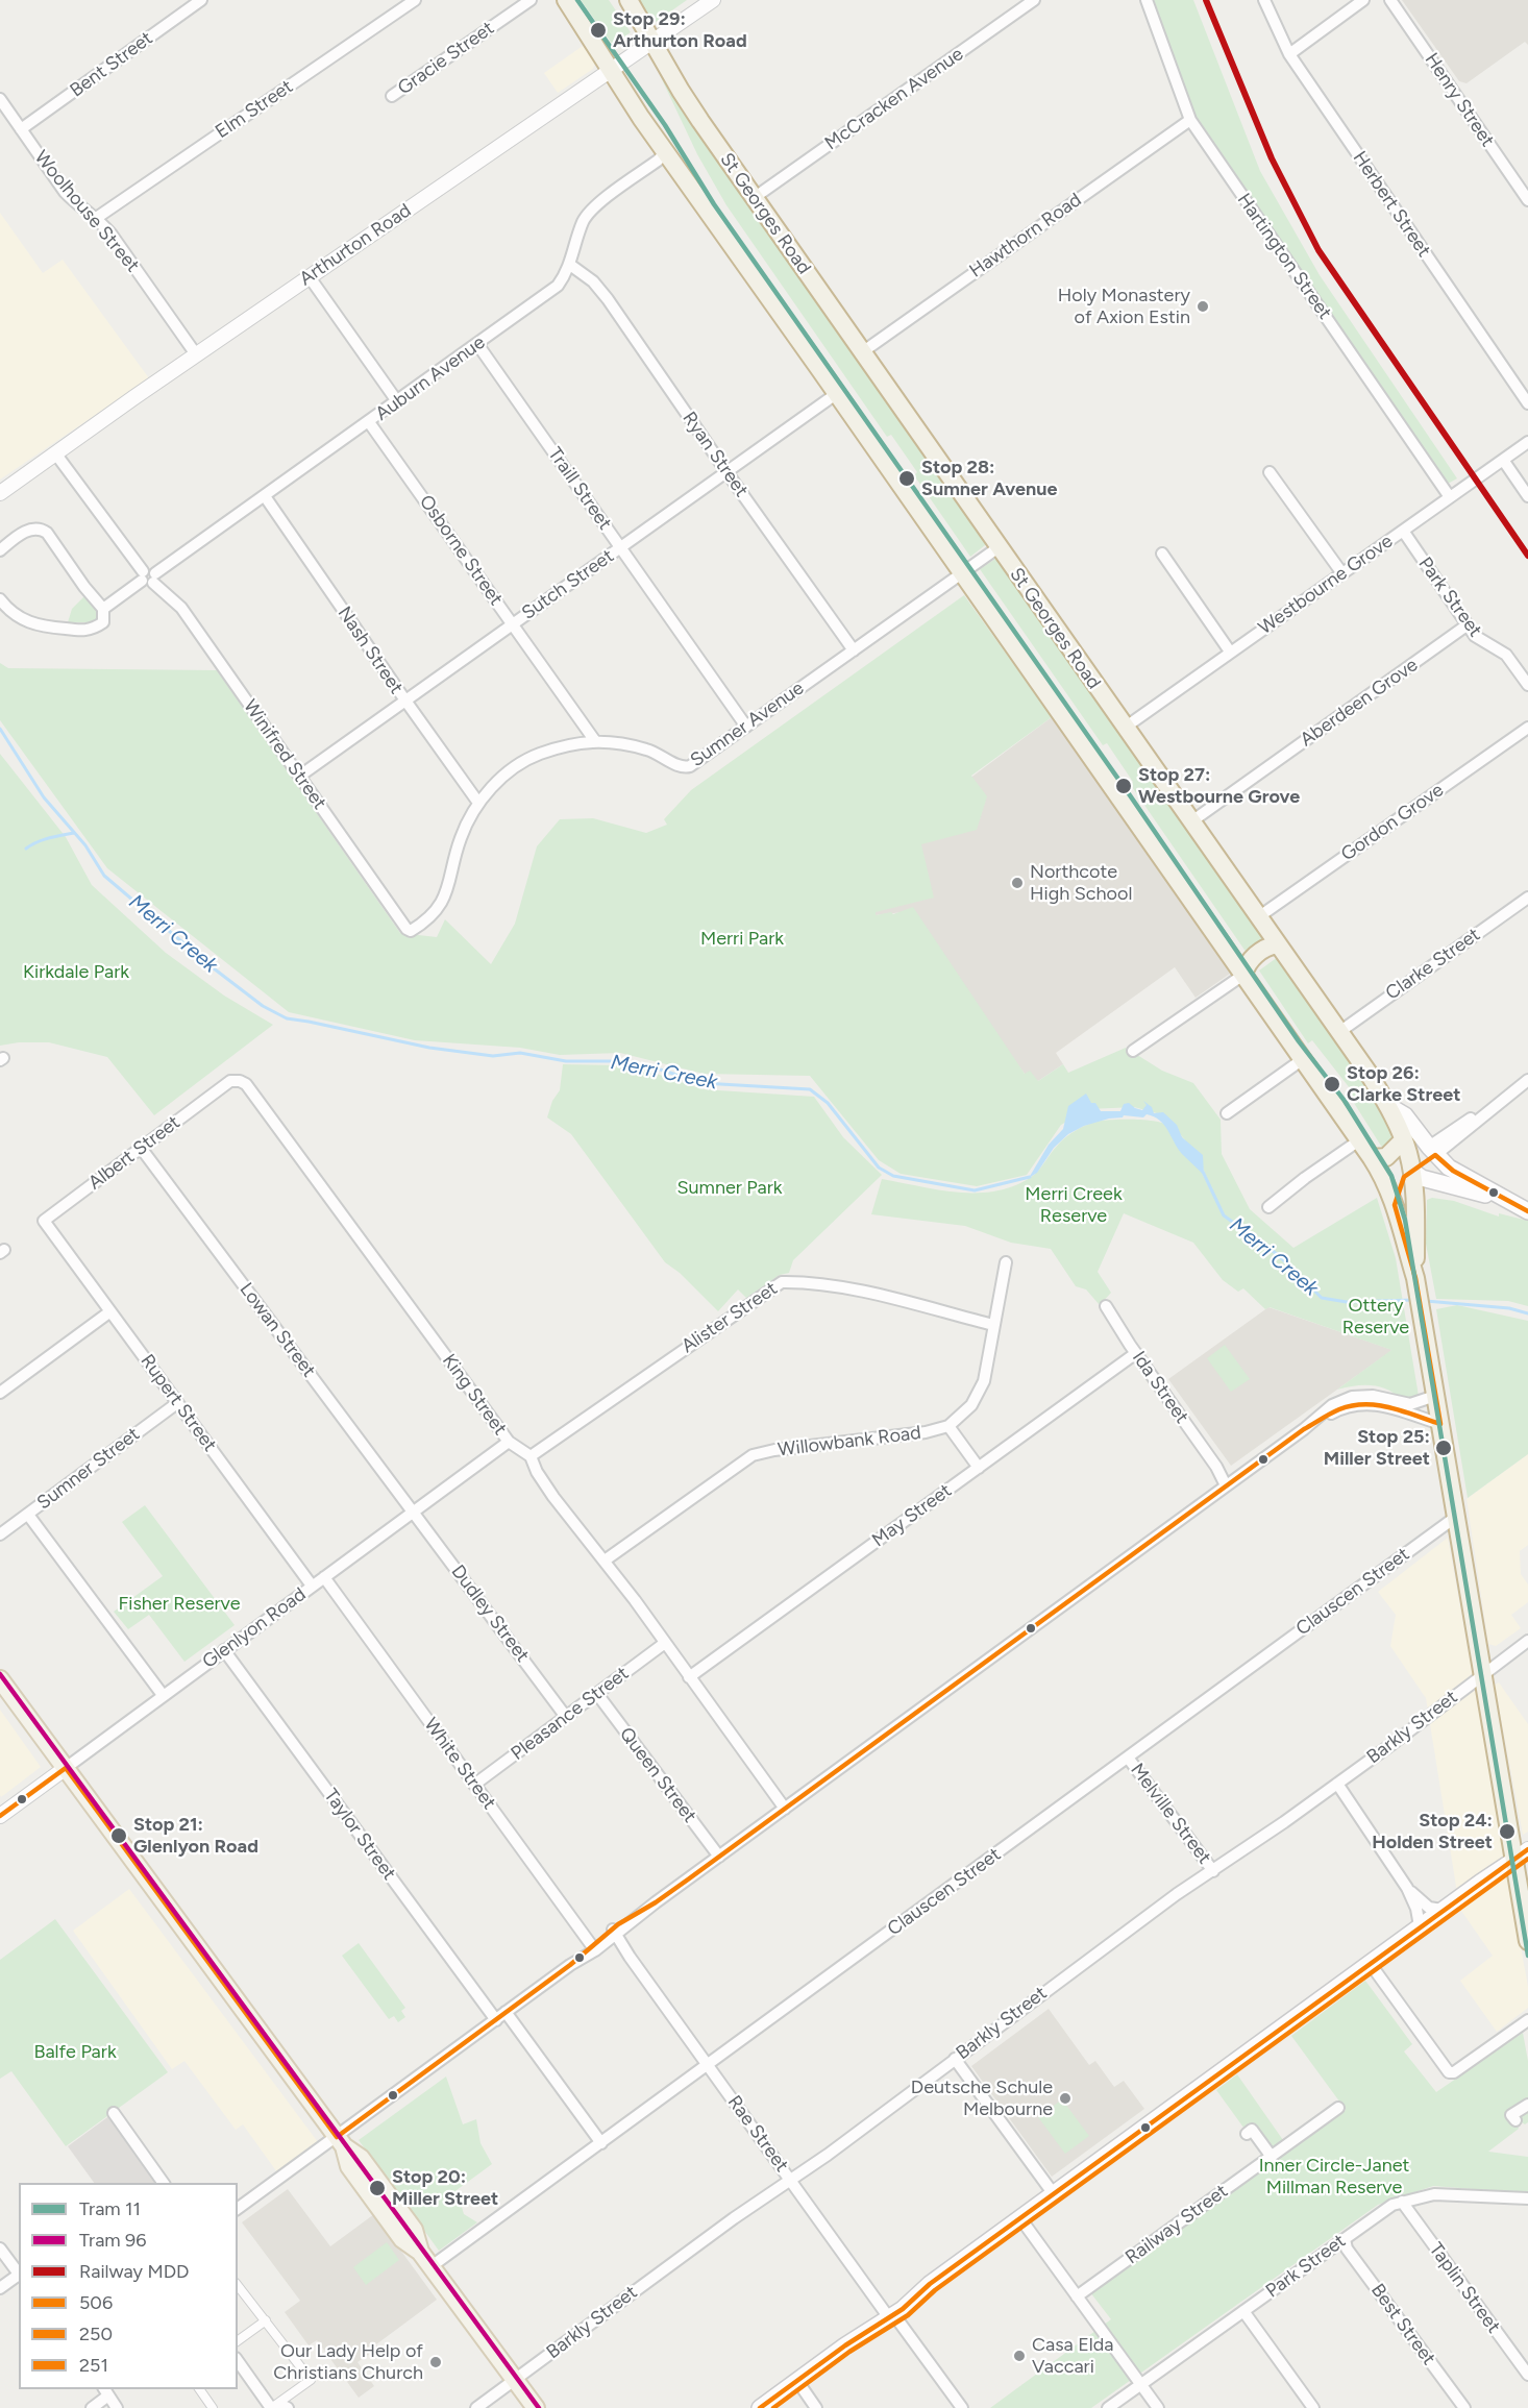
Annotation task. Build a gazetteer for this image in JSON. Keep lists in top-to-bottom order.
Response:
{
  "streets": {
    "highway": ["St Georges Road"],
    "street": [
      "Gracie Street",
      "Bent Street",
      "McCracken Avenue",
      "Henry Street",
      "Elm Street",
      "Herbert Street",
      "Woolhouse Street",
      "Hawthorn Road",
      "Arthurton Road",
      "Hartington Street",
      "Auburn Avenue",
      "Ryan Street",
      "Traill Street",
      "Osborne Street",
      "Sutch Street",
      "Westbourne Grove",
      "Park Street",
      "Nash Street",
      "Aberdeen Grove",
      "Sumner Avenue",
      "Winifred Street",
      "Gordon Grove",
      "Clarke Street",
      "Albert Street",
      "Alister Street",
      "Lowan Street",
      "Ida Street",
      "King Street",
      "Rupert Street",
      "Willowbank Road",
      "Sumner Street",
      "May Street",
      "Clauscen Street",
      "Dudley Street",
      "Glenlyon Road",
      "Pleasance Street",
      "Barkly Street",
      "White Street",
      "Queen Street",
      "Melville Street",
      "Taylor Street",
      "Rae Street",
      "Railway Street",
      "Taplin Street",
      "Best Street"
    ]
  },
  "crossings": [
    ["Bent Street", "Woolhouse Street"],
    ["McCracken Avenue", "St Georges Road"],
    ["Elm Street", "Woolhouse Street"],
    ["Woolhouse Street", "Arthurton Road"],
    ["St Georges Road", "Hawthorn Road"],
    ["St Georges Road", "Arthurton Road"],
    ["St Georges Road", "Auburn Avenue"],
    ["St Georges Road", "Sutch Street"],
    ["St Georges Road", "Westbourne Grove"],
    ["St Georges Road", "Aberdeen Grove"],
    ["St Georges Road", "Sumner Avenue"],
    ["St Georges Road", "Gordon Grove"],
    ["St Georges Road", "Clarke Street"],
    ["St Georges Road", "Clauscen Street"],
    ["St Georges Road", "Barkly Street"],
    ["Hawthorn Road", "Hartington Street"],
    ["Arthurton Road", "Winifred Street"],
    ["Hartington Street", "Westbourne Grove"],
    ["Auburn Avenue", "Ryan Street"],
    ["Auburn Avenue", "Traill Street"],
    ["Auburn Avenue", "Osborne Street"],
    ["Auburn Avenue", "Nash Street"],
    ["Auburn Avenue", "Winifred Street"],
    ["Ryan Street", "Sutch Street"],
    ["Ryan Street", "Sumner Avenue"],
    ["Traill Street", "Sutch Street"],
    ["Traill Street", "Sumner Avenue"],
    ["Osborne Street", "Sutch Street"],
    ["Osborne Street", "Sumner Avenue"],
    ["Sutch Street", "Nash Street"],
    ["Sutch Street", "Winifred Street"],
    ["Westbourne Grove", "Park Street"],
    ["Park Street", "Aberdeen Grove"],
    ["Park Street", "Taplin Street"],
    ["Park Street", "Best Street"],
    ["Nash Street", "Sumner Avenue"],
    ["Sumner Avenue", "Winifred Street"],
    ["Albert Street", "Lowan Street"],
    ["Albert Street", "King Street"],
    ["Albert Street", "Rupert Street"],
    ["Alister Street", "King Street"],
    ["Alister Street", "Willowbank Road"],
    ["Lowan Street", "Dudley Street"],
    ["Lowan Street", "Glenlyon Road"],
    ["Ida Street", "May Street"],
    ["King Street", "Glenlyon Road"],
    ["Rupert Street", "Sumner Street"],
    ["Rupert Street", "Glenlyon Road"],
    ["Clauscen Street", "Melville Street"],
    ["Clauscen Street", "Rae Street"],
    ["Dudley Street", "Glenlyon Road"],
    ["Dudley Street", "Pleasance Street"],
    ["Glenlyon Road", "White Street"],
    ["Glenlyon Road", "Taylor Street"],
    ["Pleasance Street", "White Street"],
    ["Pleasance Street", "Queen Street"],
    ["Barkly Street", "Melville Street"],
    ["Barkly Street", "Rae Street"]
  ],
  "water": ["Merri Creek"],
  "parks": [
    "Merri Park",
    "Kirkdale Park",
    "Sumner Park",
    "Merri Creek Reserve",
    "Ottery Reserve",
    "Fisher Reserve",
    "Balfe Park",
    "Inner Circle-Janet Millman Reserve"
  ],
  "places": [
    "Stop 29: Arthurton Road",
    "Holy Monastery of Axion Estin",
    "Stop 28: Sumner Avenue",
    "Stop 27: Westbourne Grove",
    "Northcote High School",
    "Stop 26: Clarke Street",
    "Stop 25: Miller Street",
    "Stop 24: Holden Street",
    "Stop 21: Glenlyon Road",
    "Deutsche Schule Melbourne",
    "Stop 20: Miller Street",
    "Casa Elda Vaccari",
    "Our Lady Help of Christians Church"
  ],
  "lines": [
    "tram line 11",
    "rail line MDD",
    "transit line 506",
    "tram line 96",
    "transit line 250",
    "transit line 251"
  ],
  "legend": [
    "Tram 11",
    "Tram 96",
    "Railway MDD",
    "506",
    "250",
    "251"
  ]
}
